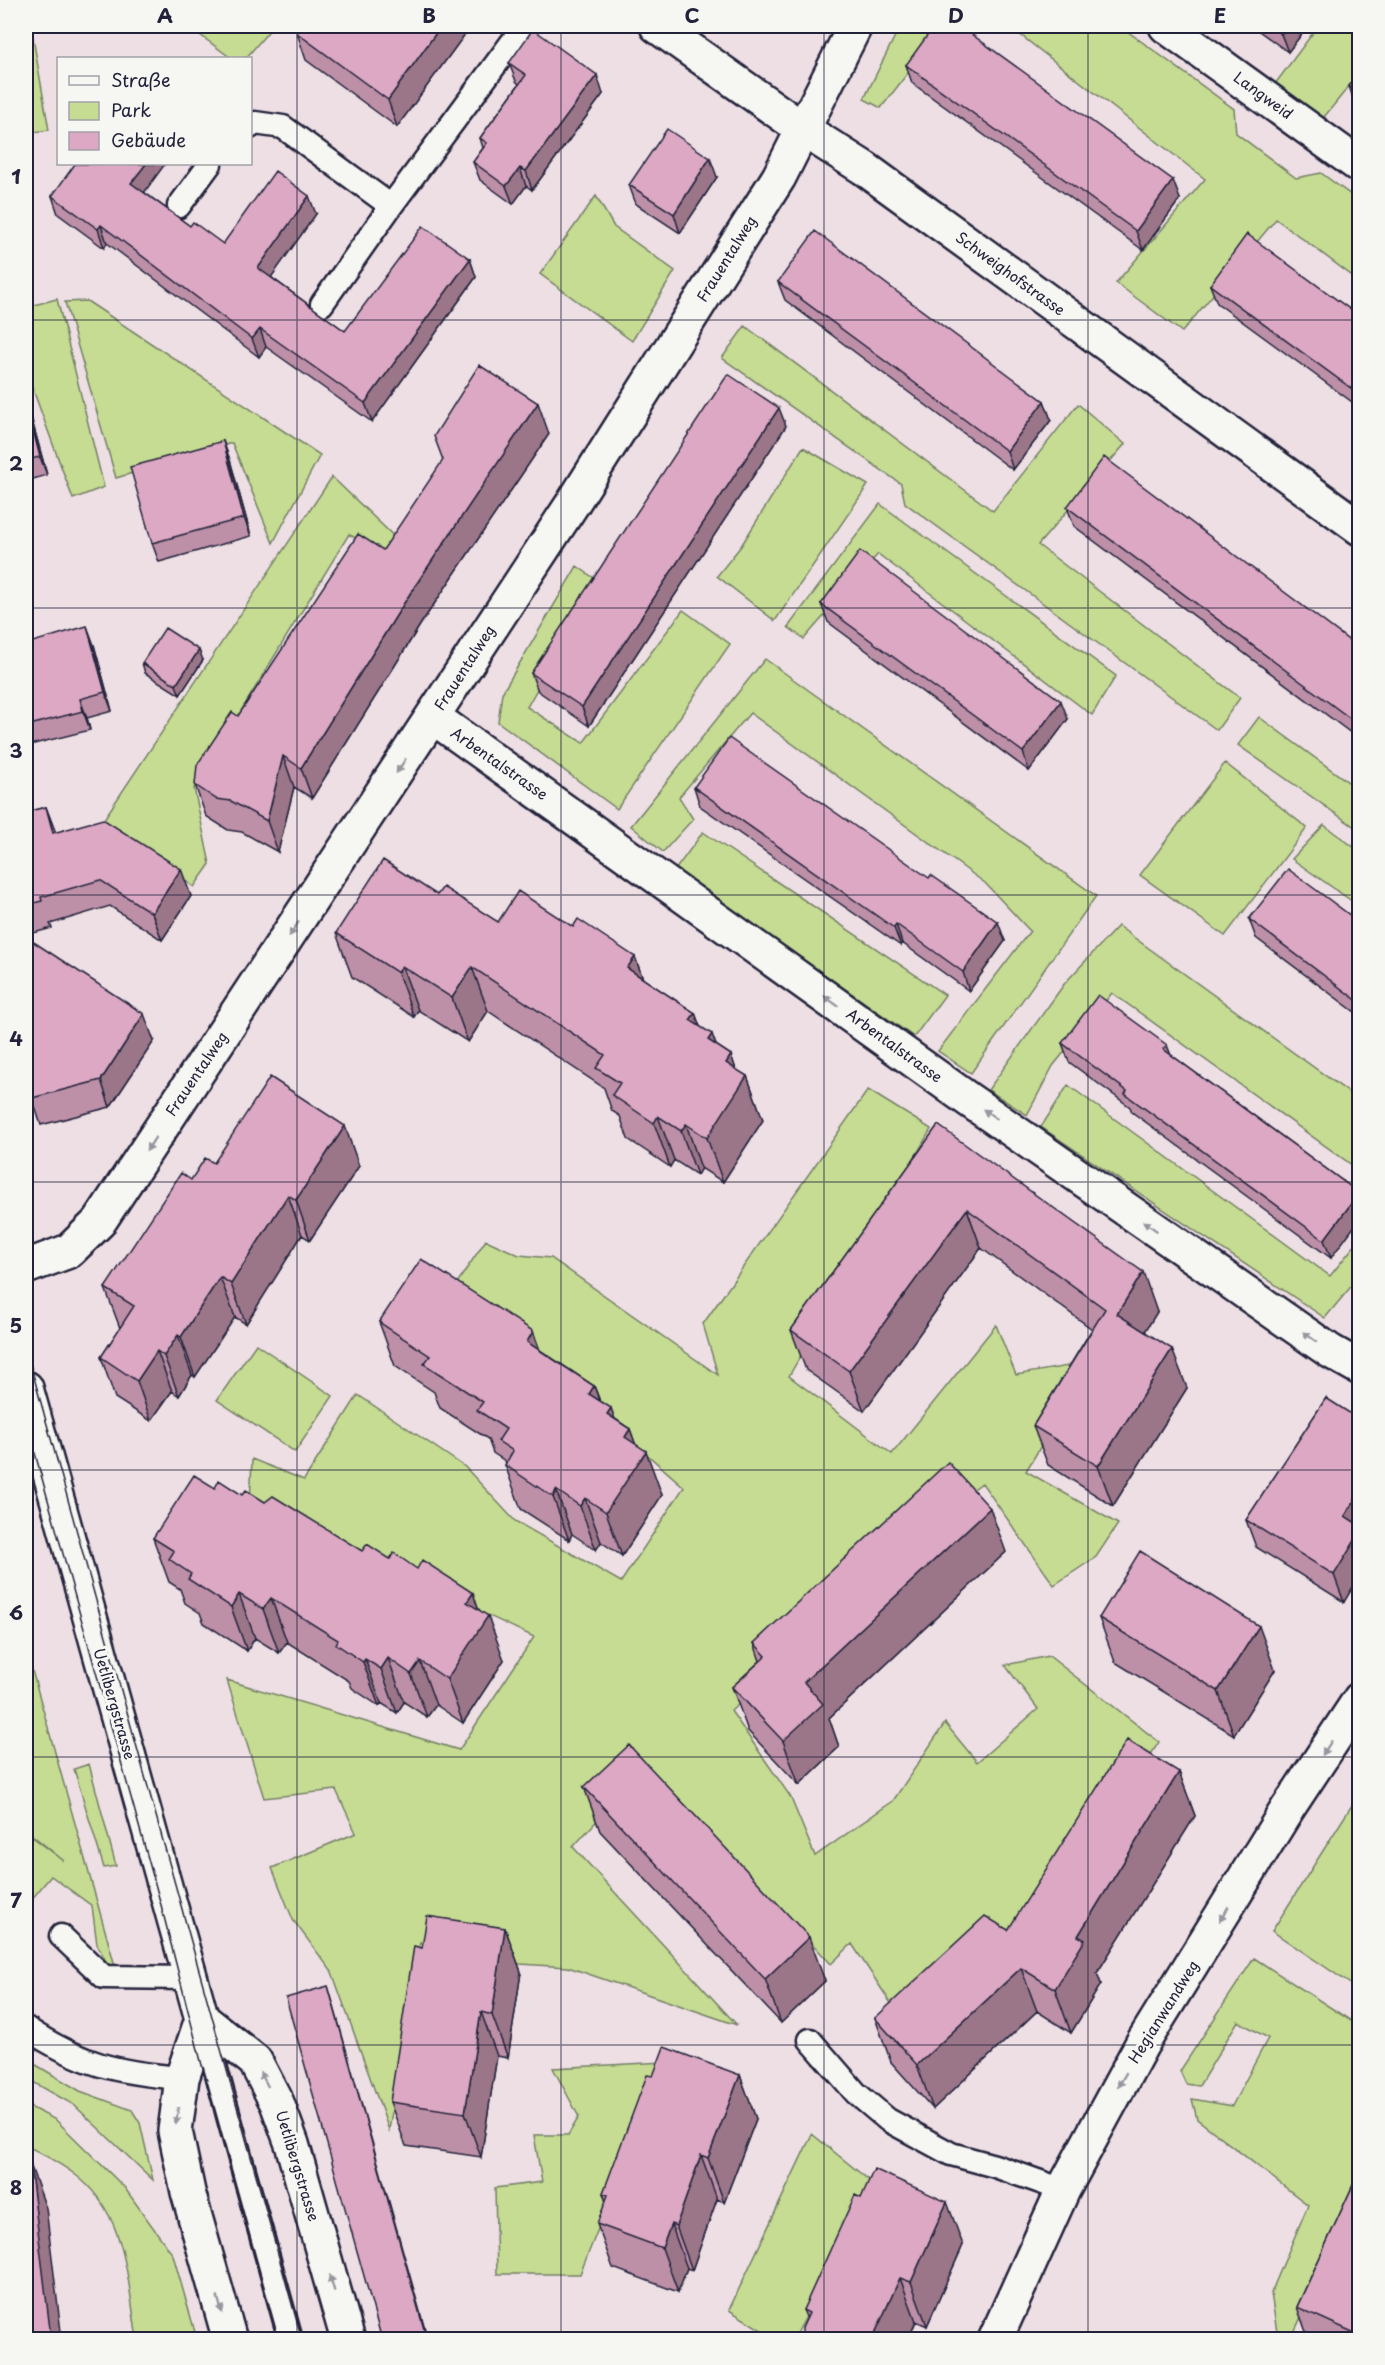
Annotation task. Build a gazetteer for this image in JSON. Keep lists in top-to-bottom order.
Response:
{
  "streets": {
    "street": [
      "Langweid",
      "Frauentalweg",
      "Schweighofstrasse",
      "Arbentalstrasse",
      "Uetlibergstrasse",
      "Hegianwandweg"
    ]
  },
  "crossings": [
    ["Frauentalweg", "Schweighofstrasse"],
    ["Frauentalweg", "Arbentalstrasse"]
  ],
  "one_way": ["Frauentalweg", "Arbentalstrasse", "Hegianwandweg"],
  "legend": ["Straße", "Park", "Gebäude"],
  "grid": {
    "columns": [
      "A",
      "B",
      "C",
      "D",
      "E"
    ],
    "rows": [
      "1",
      "2",
      "3",
      "4",
      "5",
      "6",
      "7",
      "8"
    ]
  }
}
